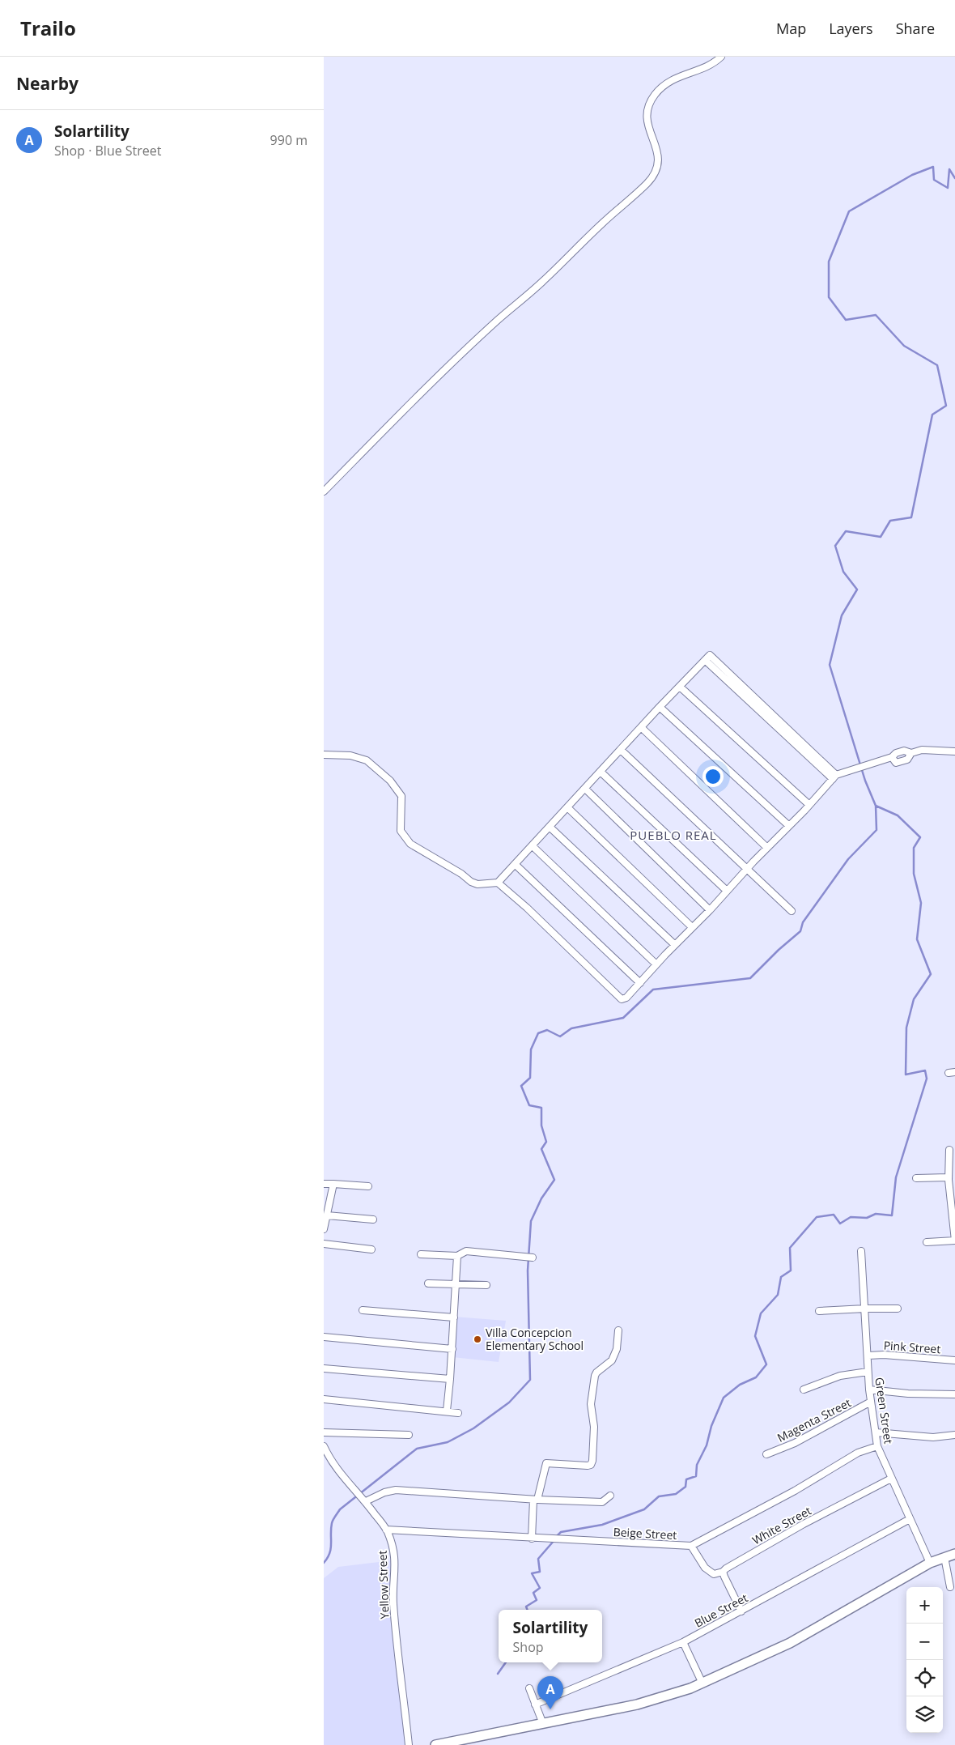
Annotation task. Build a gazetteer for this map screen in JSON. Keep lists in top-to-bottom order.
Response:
{
  "streets": {
    "street": [
      "Pink Street",
      "Green Street",
      "Magenta Street",
      "White Street",
      "Beige Street",
      "Yellow Street",
      "Blue Street"
    ]
  },
  "crossings": [
    ["Pink Street", "Green Street"],
    ["Green Street", "Magenta Street"],
    ["Green Street", "White Street"],
    ["Green Street", "Beige Street"],
    ["Green Street", "Blue Street"],
    ["Beige Street", "Yellow Street"]
  ],
  "districts": ["PUEBLO REAL"],
  "places": ["Villa Concepcion Elementary School"],
  "page": {
    "header": "Trailo",
    "nav": ["Map", "Layers", "Share"],
    "heading": "Nearby",
    "list": [
      {
        "mark": "A",
        "name": "Solartility",
        "note": "Shop · Blue Street",
        "value": "990 m"
      }
    ],
    "map_buttons": ["+", "−"],
    "popup": ["Solartility", "Shop"],
    "pins": "A"
  }
}
